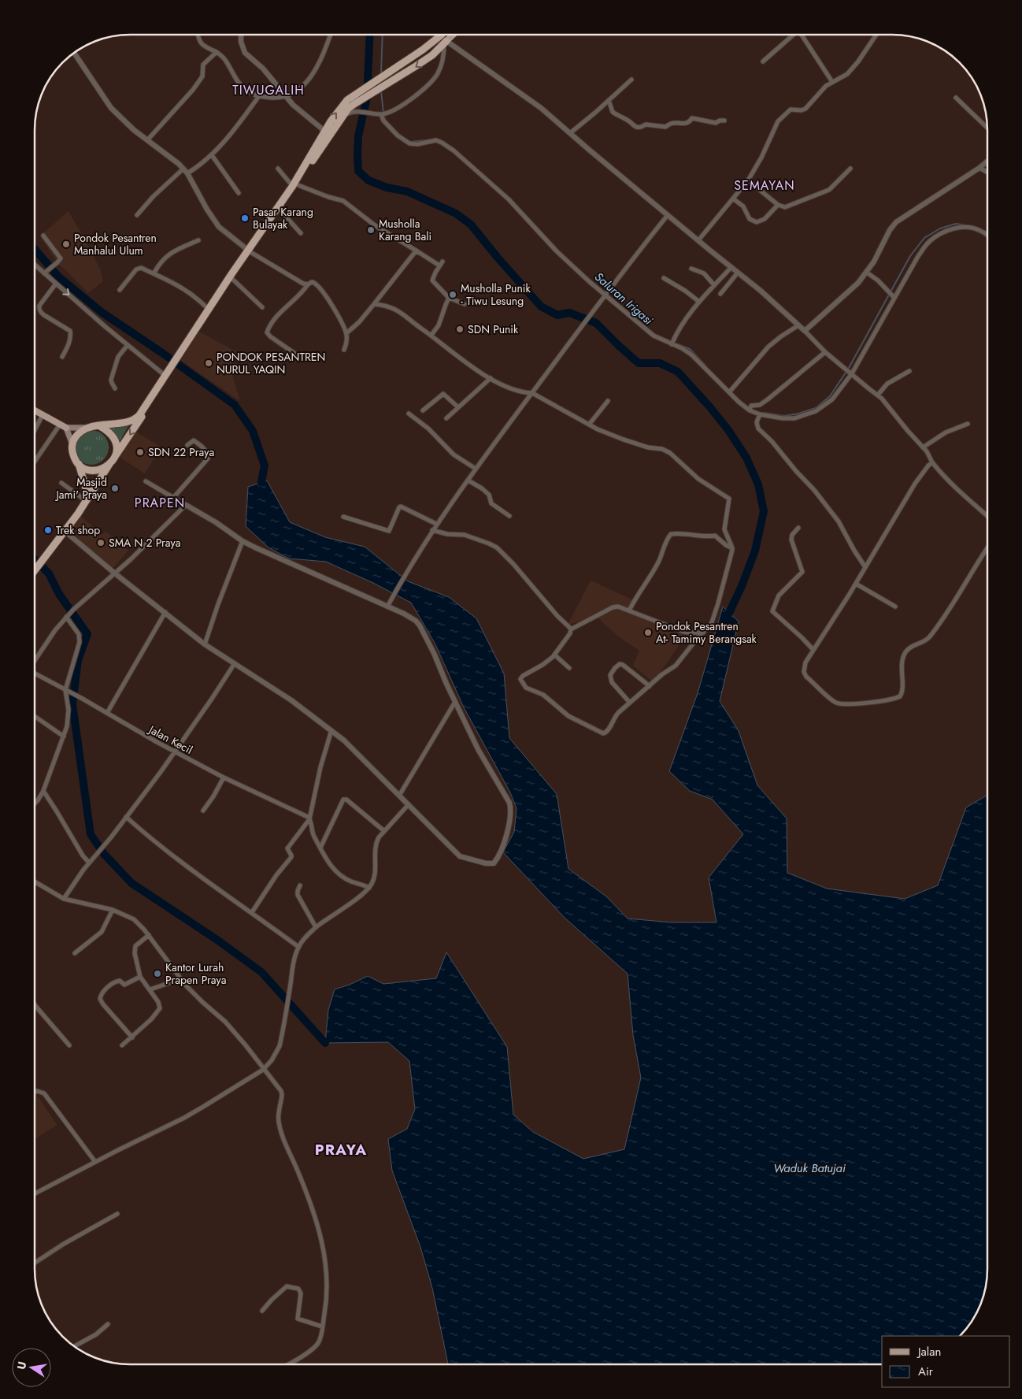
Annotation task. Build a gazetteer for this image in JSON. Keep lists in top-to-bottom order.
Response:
{
  "streets": {
    "street": ["Jalan Kecil"]
  },
  "districts": [
    "TIWUGALIH",
    "SEMAYAN",
    "PRAPEN",
    "PRAYA"
  ],
  "water": ["Saluran Irigasi", "Waduk Batujai"],
  "places": [
    "Pasar Karang Bulayak",
    "Musholla Karang Bali",
    "Pondok Pesantren Manhalul Ulum",
    "Musholla Punik - Tiwu Lesung",
    "SDN Punik",
    "PONDOK PESANTREN NURUL YAQIN",
    "SDN 22 Praya",
    "Masjid Jami' Praya",
    "Trek shop",
    "SMA N 2 Praya",
    "Pondok Pesantren At- Tamimy Berangsak",
    "Kantor Lurah Prapen Praya"
  ],
  "legend": ["Jalan", "Air"],
  "north": "left"
}
